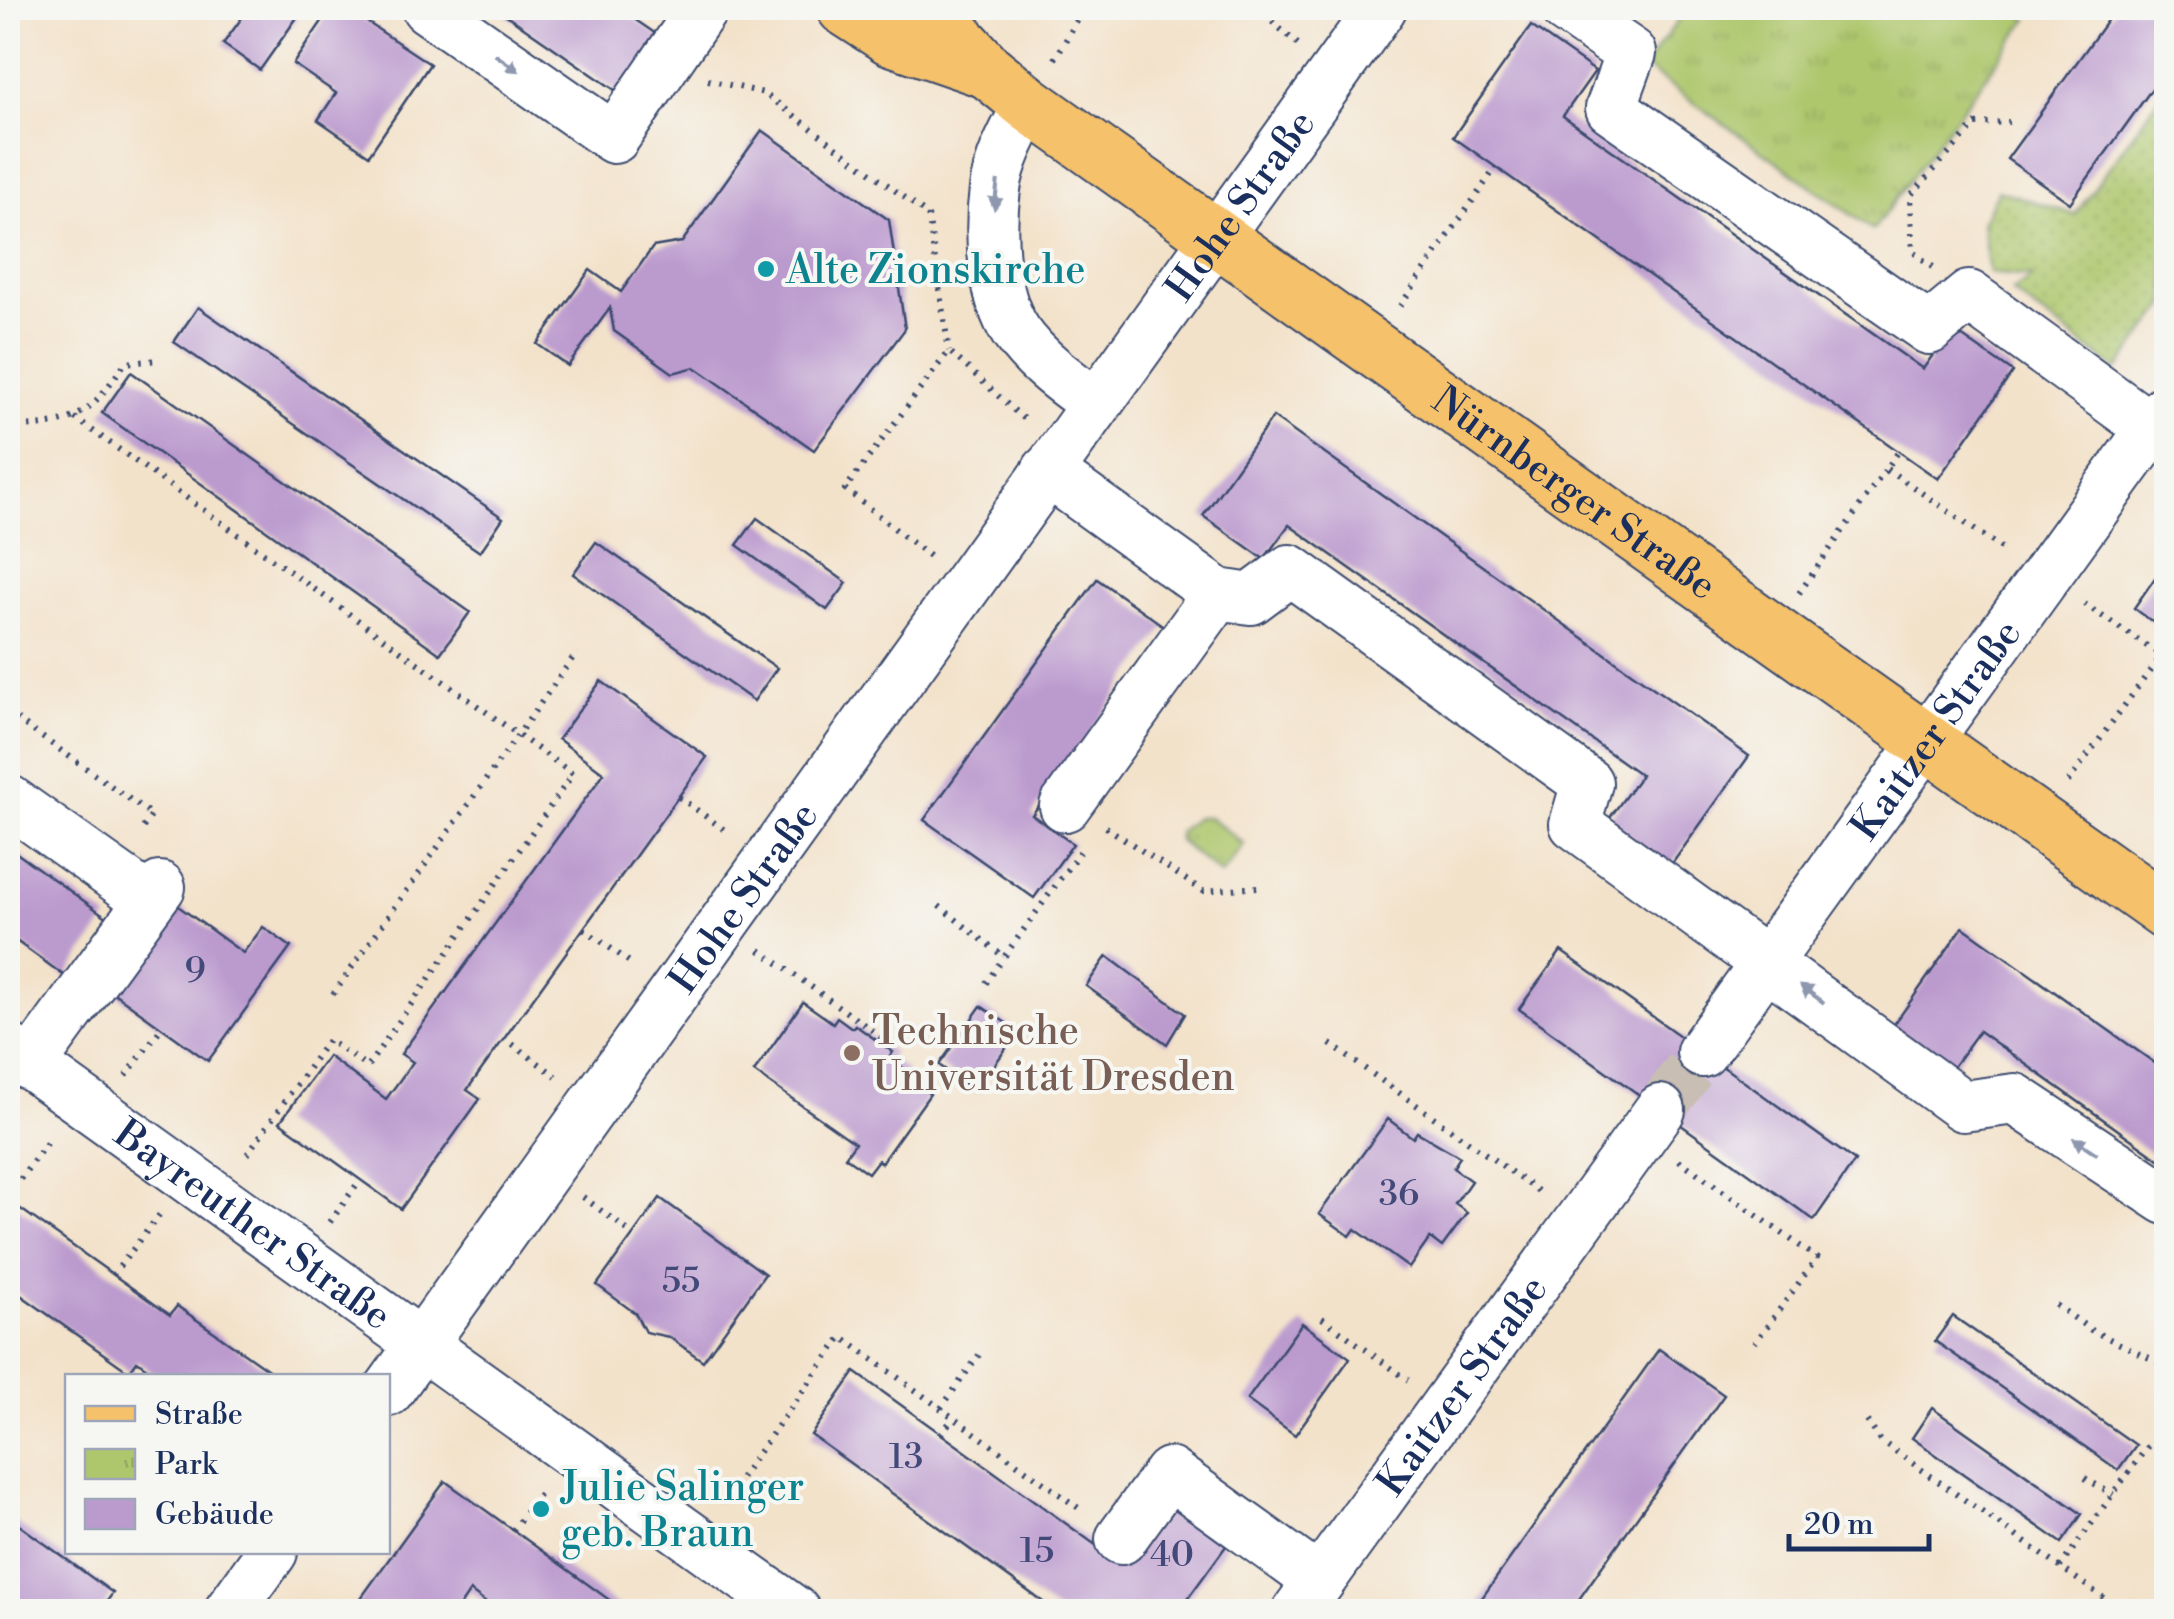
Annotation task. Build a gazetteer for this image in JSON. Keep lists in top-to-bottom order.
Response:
{
  "streets": {
    "main road": ["Nürnberger Straße"],
    "street": ["Hohe Straße", "Kaitzer Straße", "Bayreuther Straße"]
  },
  "crossings": [
    ["Hohe Straße", "Nürnberger Straße"],
    ["Hohe Straße", "Bayreuther Straße"],
    ["Nürnberger Straße", "Kaitzer Straße"]
  ],
  "places": ["Alte Zionskirche", "Technische Universität Dresden", "Julie Salinger geb. Braun"],
  "house_numbers": [
    "9",
    "36",
    "55",
    "13",
    "15",
    "40"
  ],
  "legend": ["Straße", "Park", "Gebäude"],
  "scale_bar": "20 m"
}
